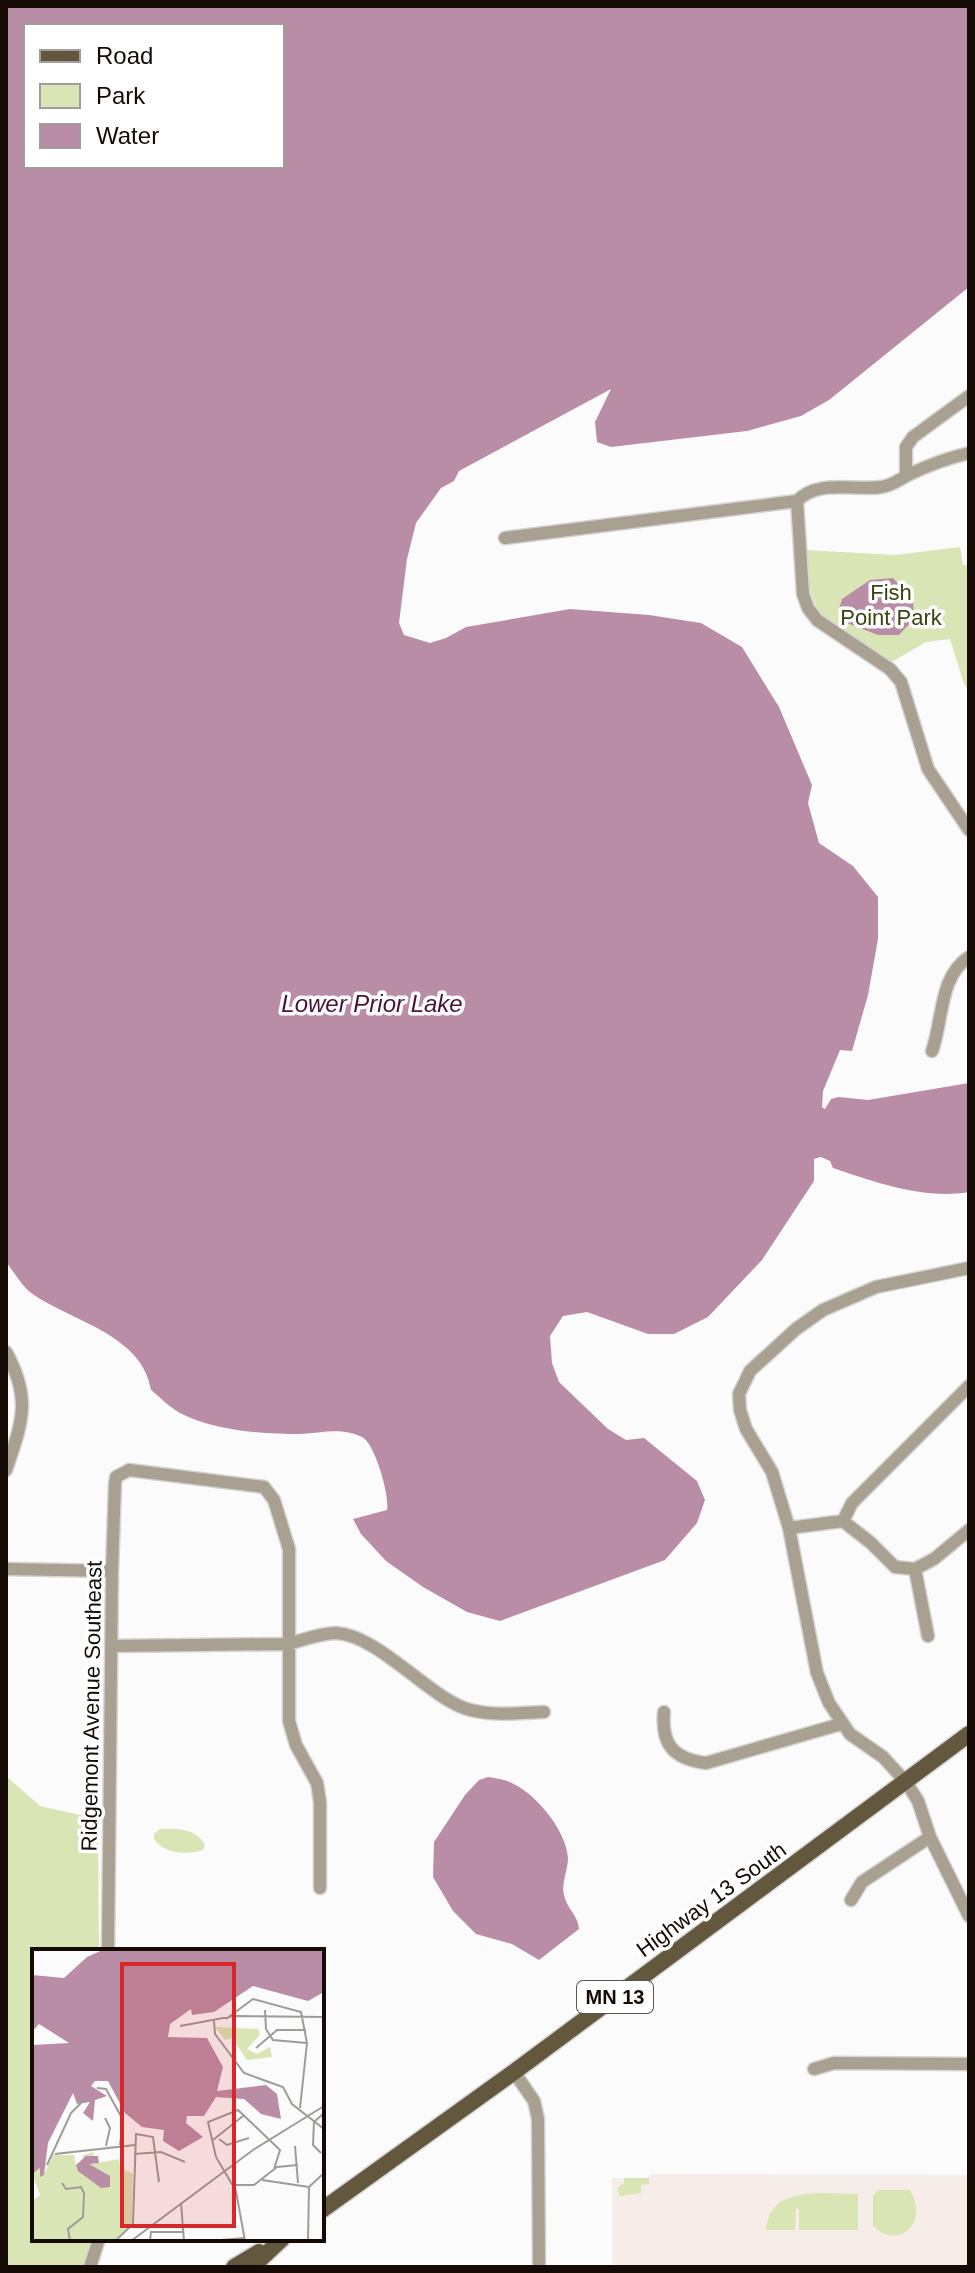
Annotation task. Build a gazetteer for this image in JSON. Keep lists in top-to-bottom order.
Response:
{
  "streets": {
    "main road": ["Highway 13 South", "MN 13"],
    "street": ["Ridgemont Avenue Southeast"]
  },
  "water": ["Lower Prior Lake"],
  "parks": ["Fish Point Park"],
  "legend": ["Road", "Park", "Water"]
}
